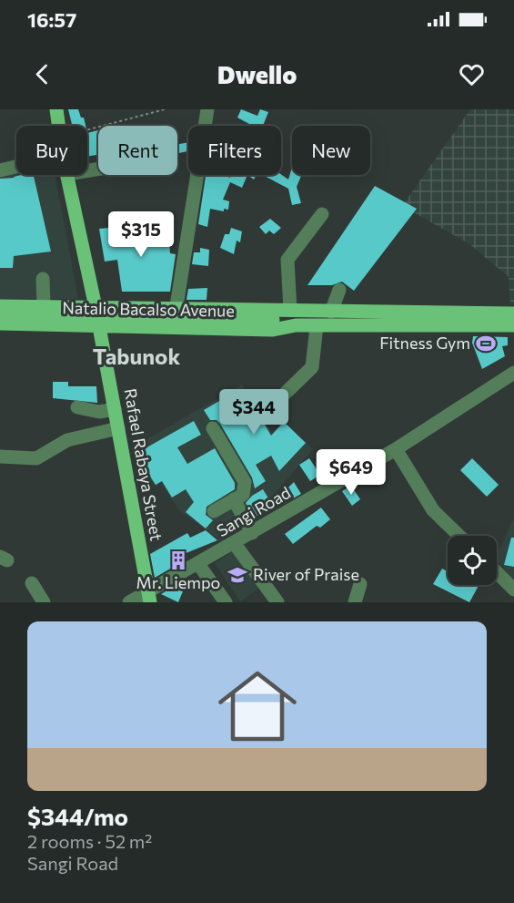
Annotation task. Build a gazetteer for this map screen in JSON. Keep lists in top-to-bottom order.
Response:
{
  "streets": {
    "main road": ["Natalio Bacalso Avenue", "Rafael Rabaya Street"],
    "street": ["Sangi Road"]
  },
  "crossings": [
    ["Natalio Bacalso Avenue", "Rafael Rabaya Street"],
    ["Rafael Rabaya Street", "Sangi Road"]
  ],
  "districts": ["Tabunok"],
  "places": {
    "sports": ["Fitness Gym"],
    "building": ["Mr. Liempo"],
    "school or university": ["River of Praise"]
  },
  "page": {
    "status": "16:57",
    "header": "Dwello",
    "chip": [
      "Buy",
      "Rent",
      "Filters",
      "New"
    ],
    "price": ["$315", "$344", "$649"],
    "list": [
      {
        "name": "$344/mo",
        "note": "2 rooms · 52 m² · Sangi Road"
      }
    ]
  }
}
